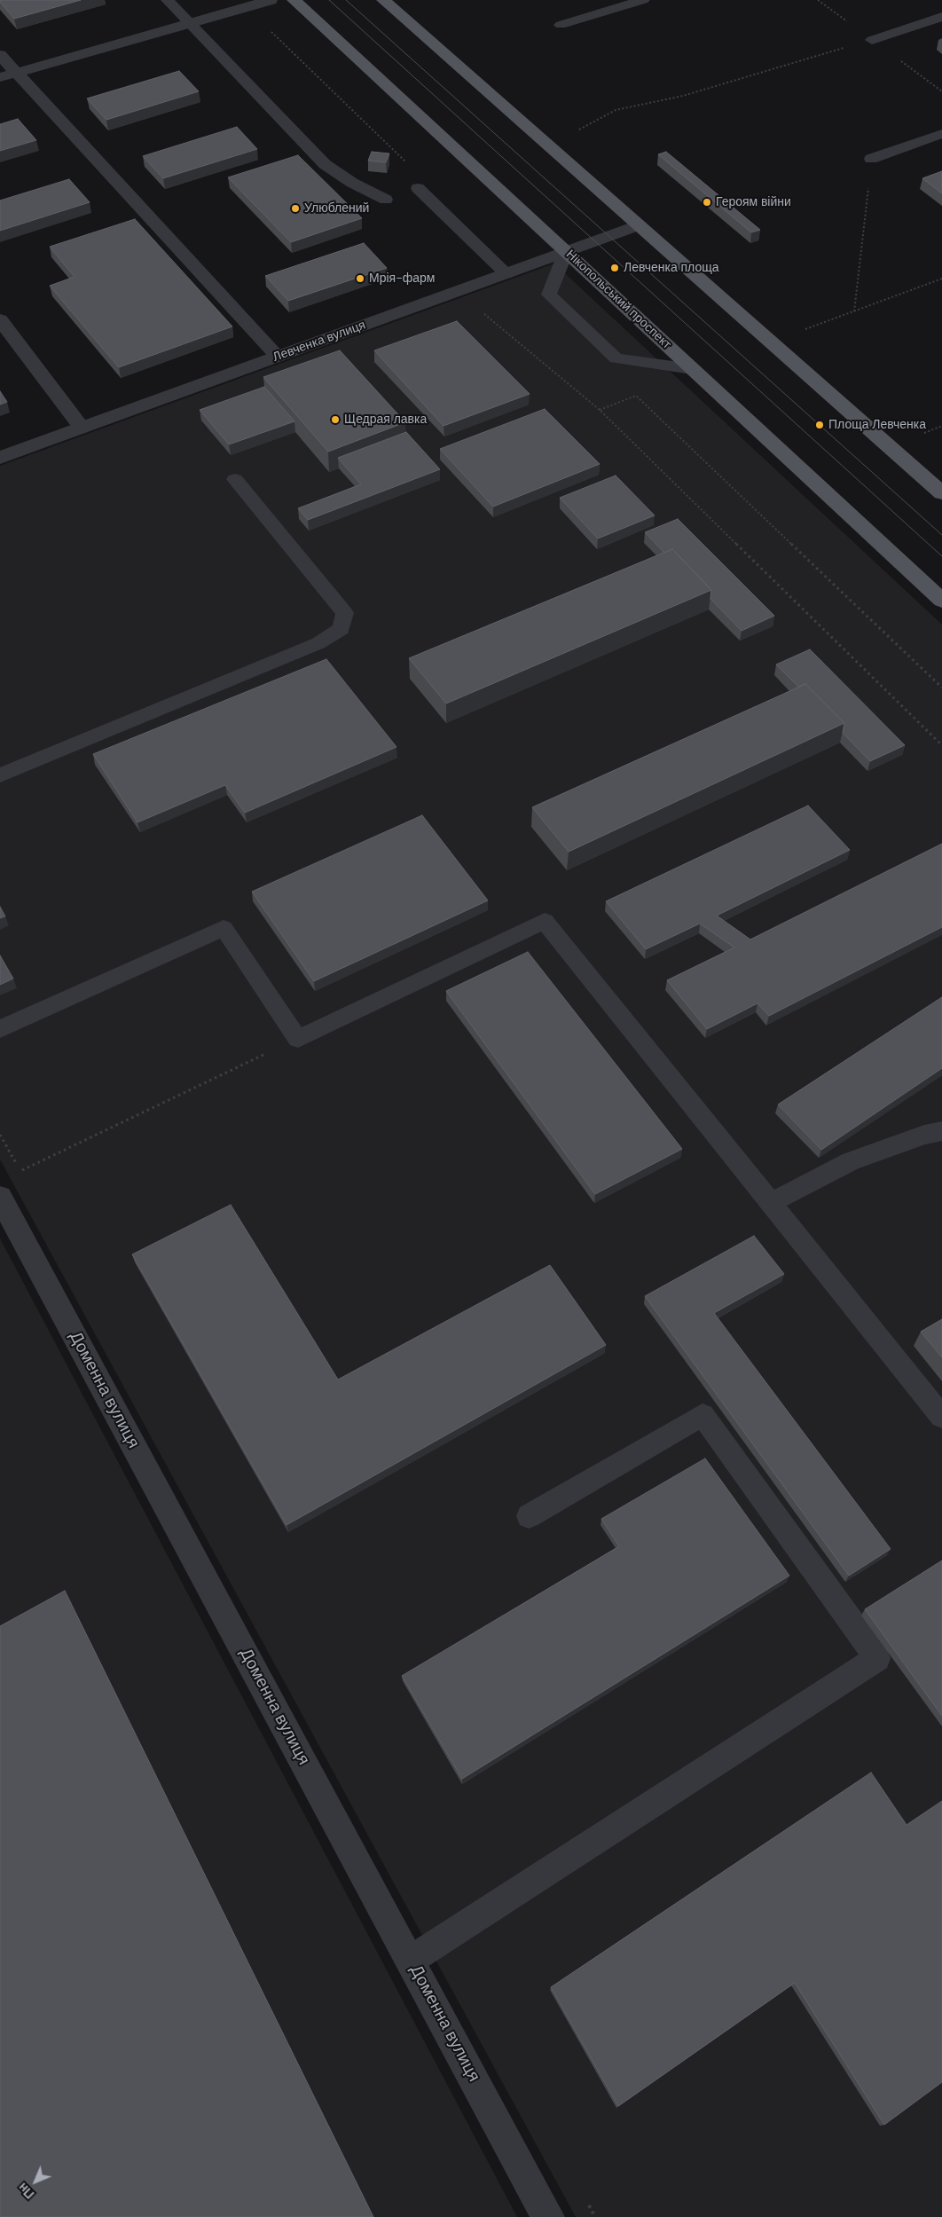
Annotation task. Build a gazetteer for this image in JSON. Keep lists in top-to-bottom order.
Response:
{
  "streets": {
    "main road": ["Нікопольський проспект"],
    "street": ["Левченка вулиця", "Доменна вулиця"]
  },
  "crossings": [
    ["Нікопольський проспект", "Левченка вулиця"]
  ],
  "places": [
    "Героям війни",
    "Улюблений",
    "Левченка площа",
    "Мрія-фарм",
    "Щедрая лавка",
    "Площа Левченка"
  ],
  "north": "bottom left"
}
